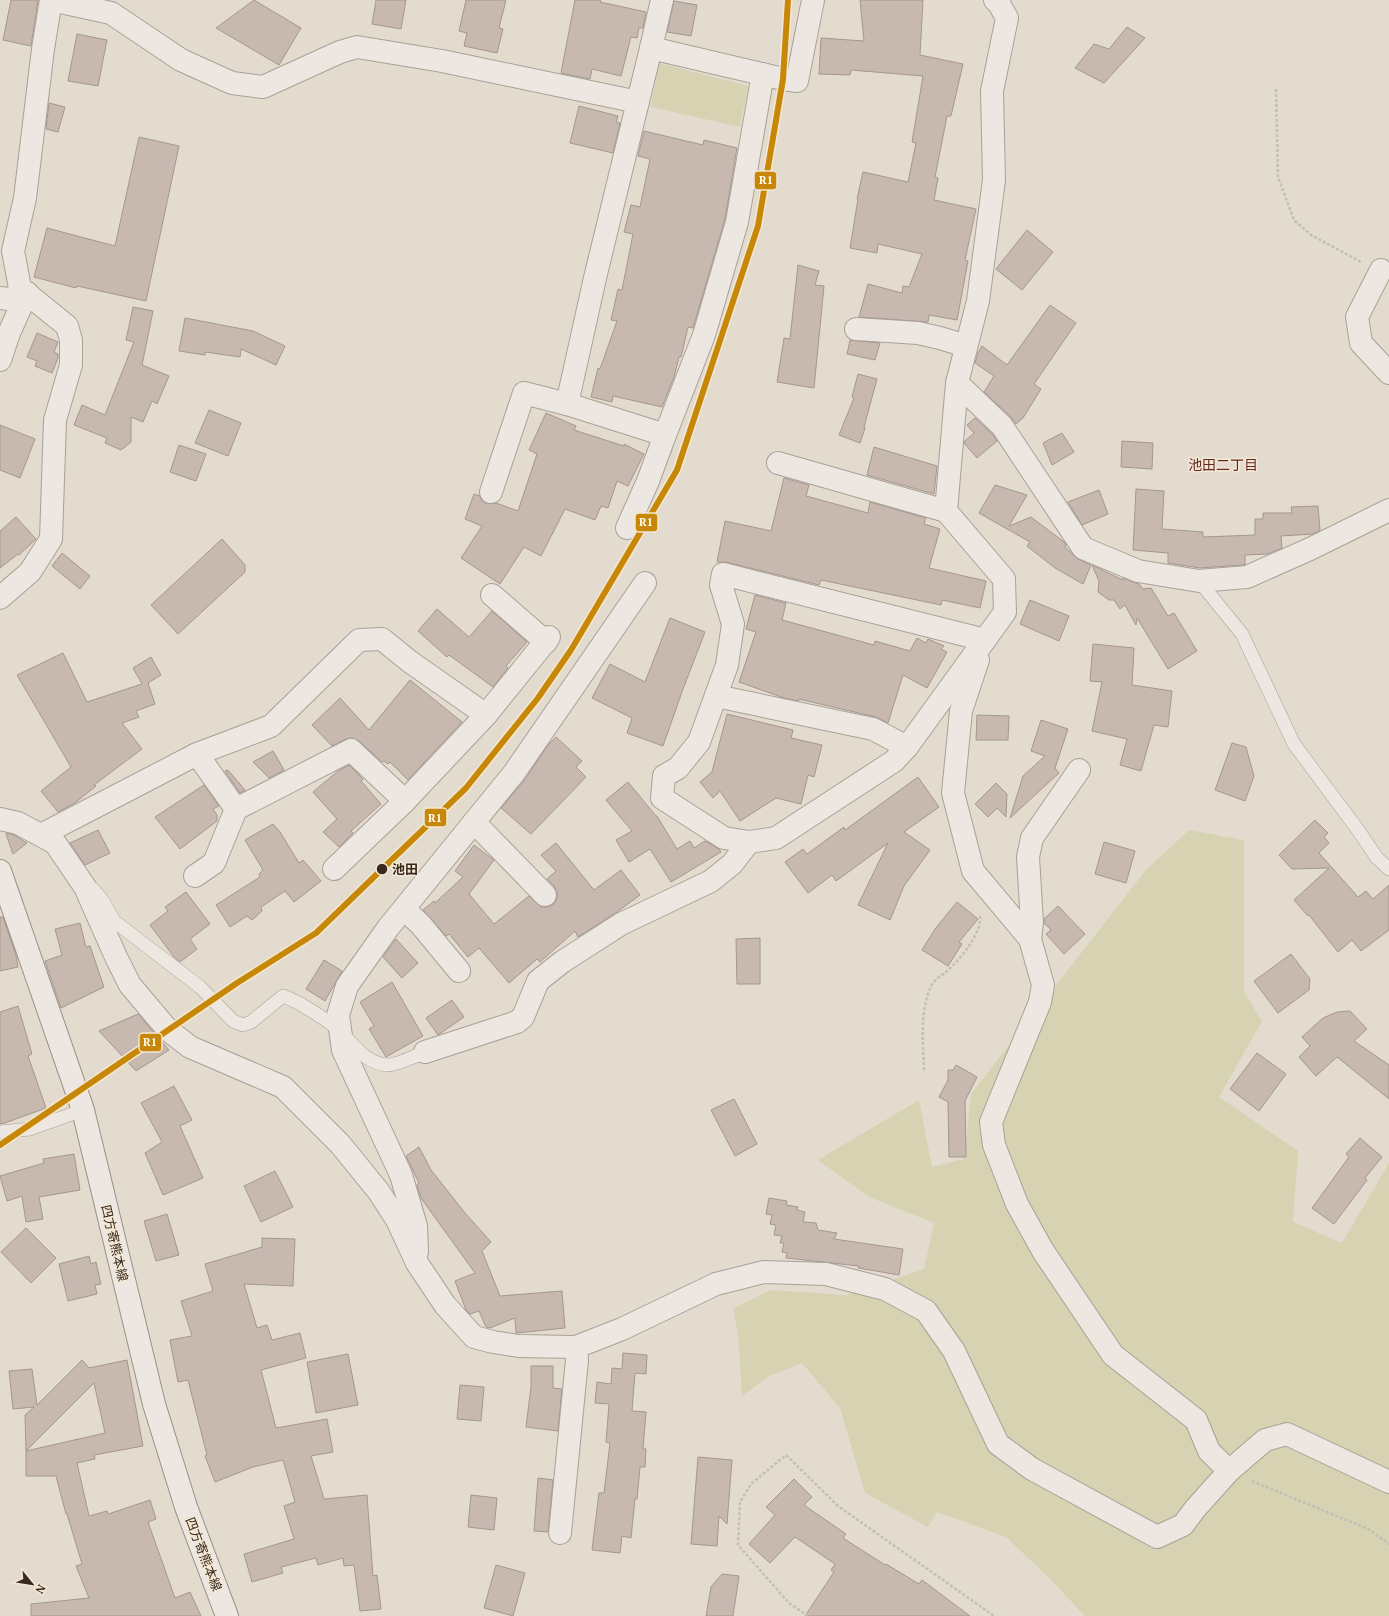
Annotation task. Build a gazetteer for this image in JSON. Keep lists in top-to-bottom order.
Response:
{
  "streets": {
    "street": ["四方寄熊本線"]
  },
  "districts": ["池田二丁目"],
  "places": ["池田"],
  "lines": ["transit line R1"],
  "north": "bottom right"
}
